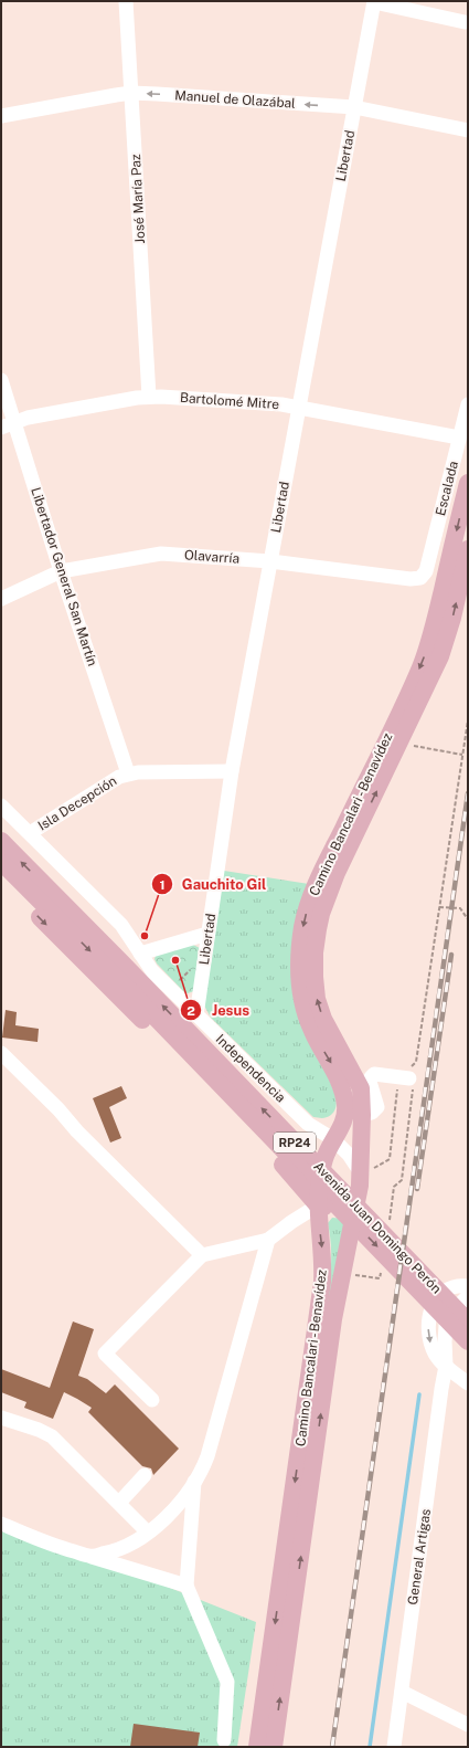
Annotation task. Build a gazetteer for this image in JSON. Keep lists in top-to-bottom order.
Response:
{
  "streets": {
    "main road": ["Camino Bancalari - Benavídez", "RP24", "Avenida Juan Domingo Perón"],
    "street": [
      "Manuel de Olazábal",
      "Libertad",
      "José María Paz",
      "Bartolomé Mitre",
      "Escalada",
      "Olavarría",
      "Libertador General San Martín",
      "Isla Decepción",
      "Independencia",
      "General Artigas"
    ]
  },
  "crossings": [
    ["Manuel de Olazábal", "Libertad"],
    ["Manuel de Olazábal", "José María Paz"],
    ["Libertad", "Bartolomé Mitre"],
    ["Libertad", "Olavarría"],
    ["Libertad", "Isla Decepción"],
    ["Libertad", "Independencia"],
    ["José María Paz", "Bartolomé Mitre"],
    ["Bartolomé Mitre", "Escalada"],
    ["Bartolomé Mitre", "Libertador General San Martín"],
    ["Escalada", "Olavarría"],
    ["Olavarría", "Libertador General San Martín"],
    ["Libertador General San Martín", "Isla Decepción"],
    ["Isla Decepción", "Independencia"],
    ["Camino Bancalari - Benavídez", "Independencia"]
  ],
  "one_way": ["Manuel de Olazábal"],
  "places": ["Gauchito Gil", "Jesus"]
}
